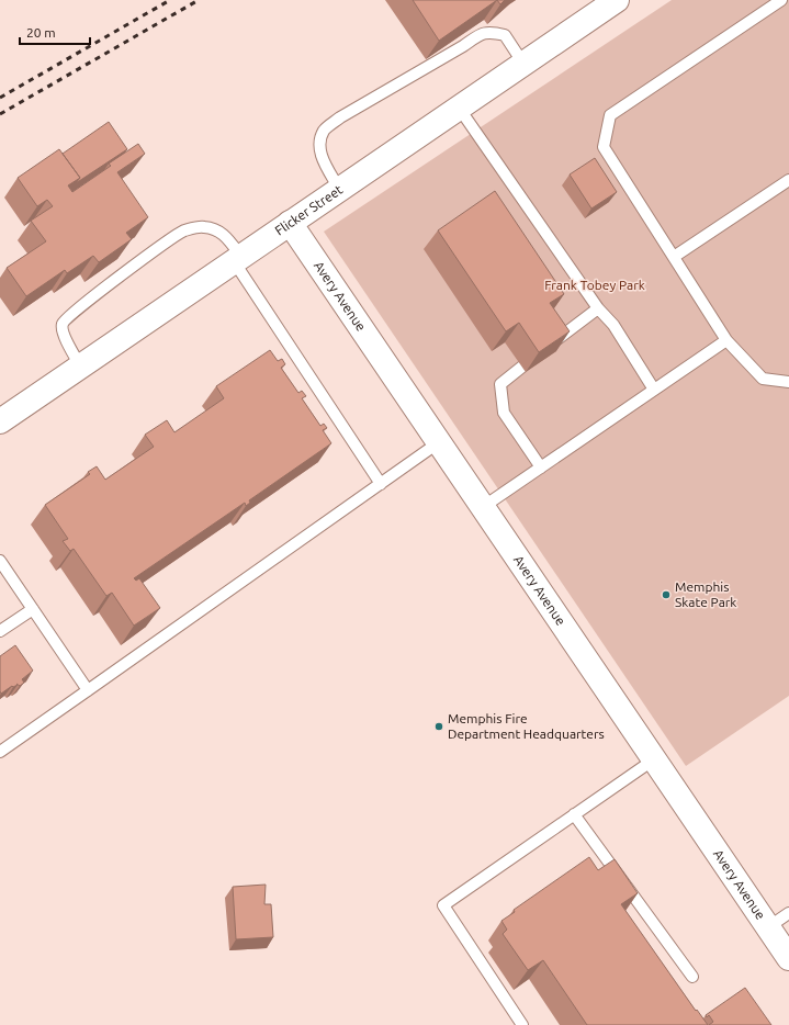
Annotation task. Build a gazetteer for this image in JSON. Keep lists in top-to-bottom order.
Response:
{
  "streets": {
    "street": ["Flicker Street", "Avery Avenue"]
  },
  "crossings": [
    ["Flicker Street", "Avery Avenue"]
  ],
  "parks": ["Frank Tobey Park"],
  "places": ["Memphis Skate Park", "Memphis Fire Department Headquarters"],
  "scale_bar": "20 m"
}
